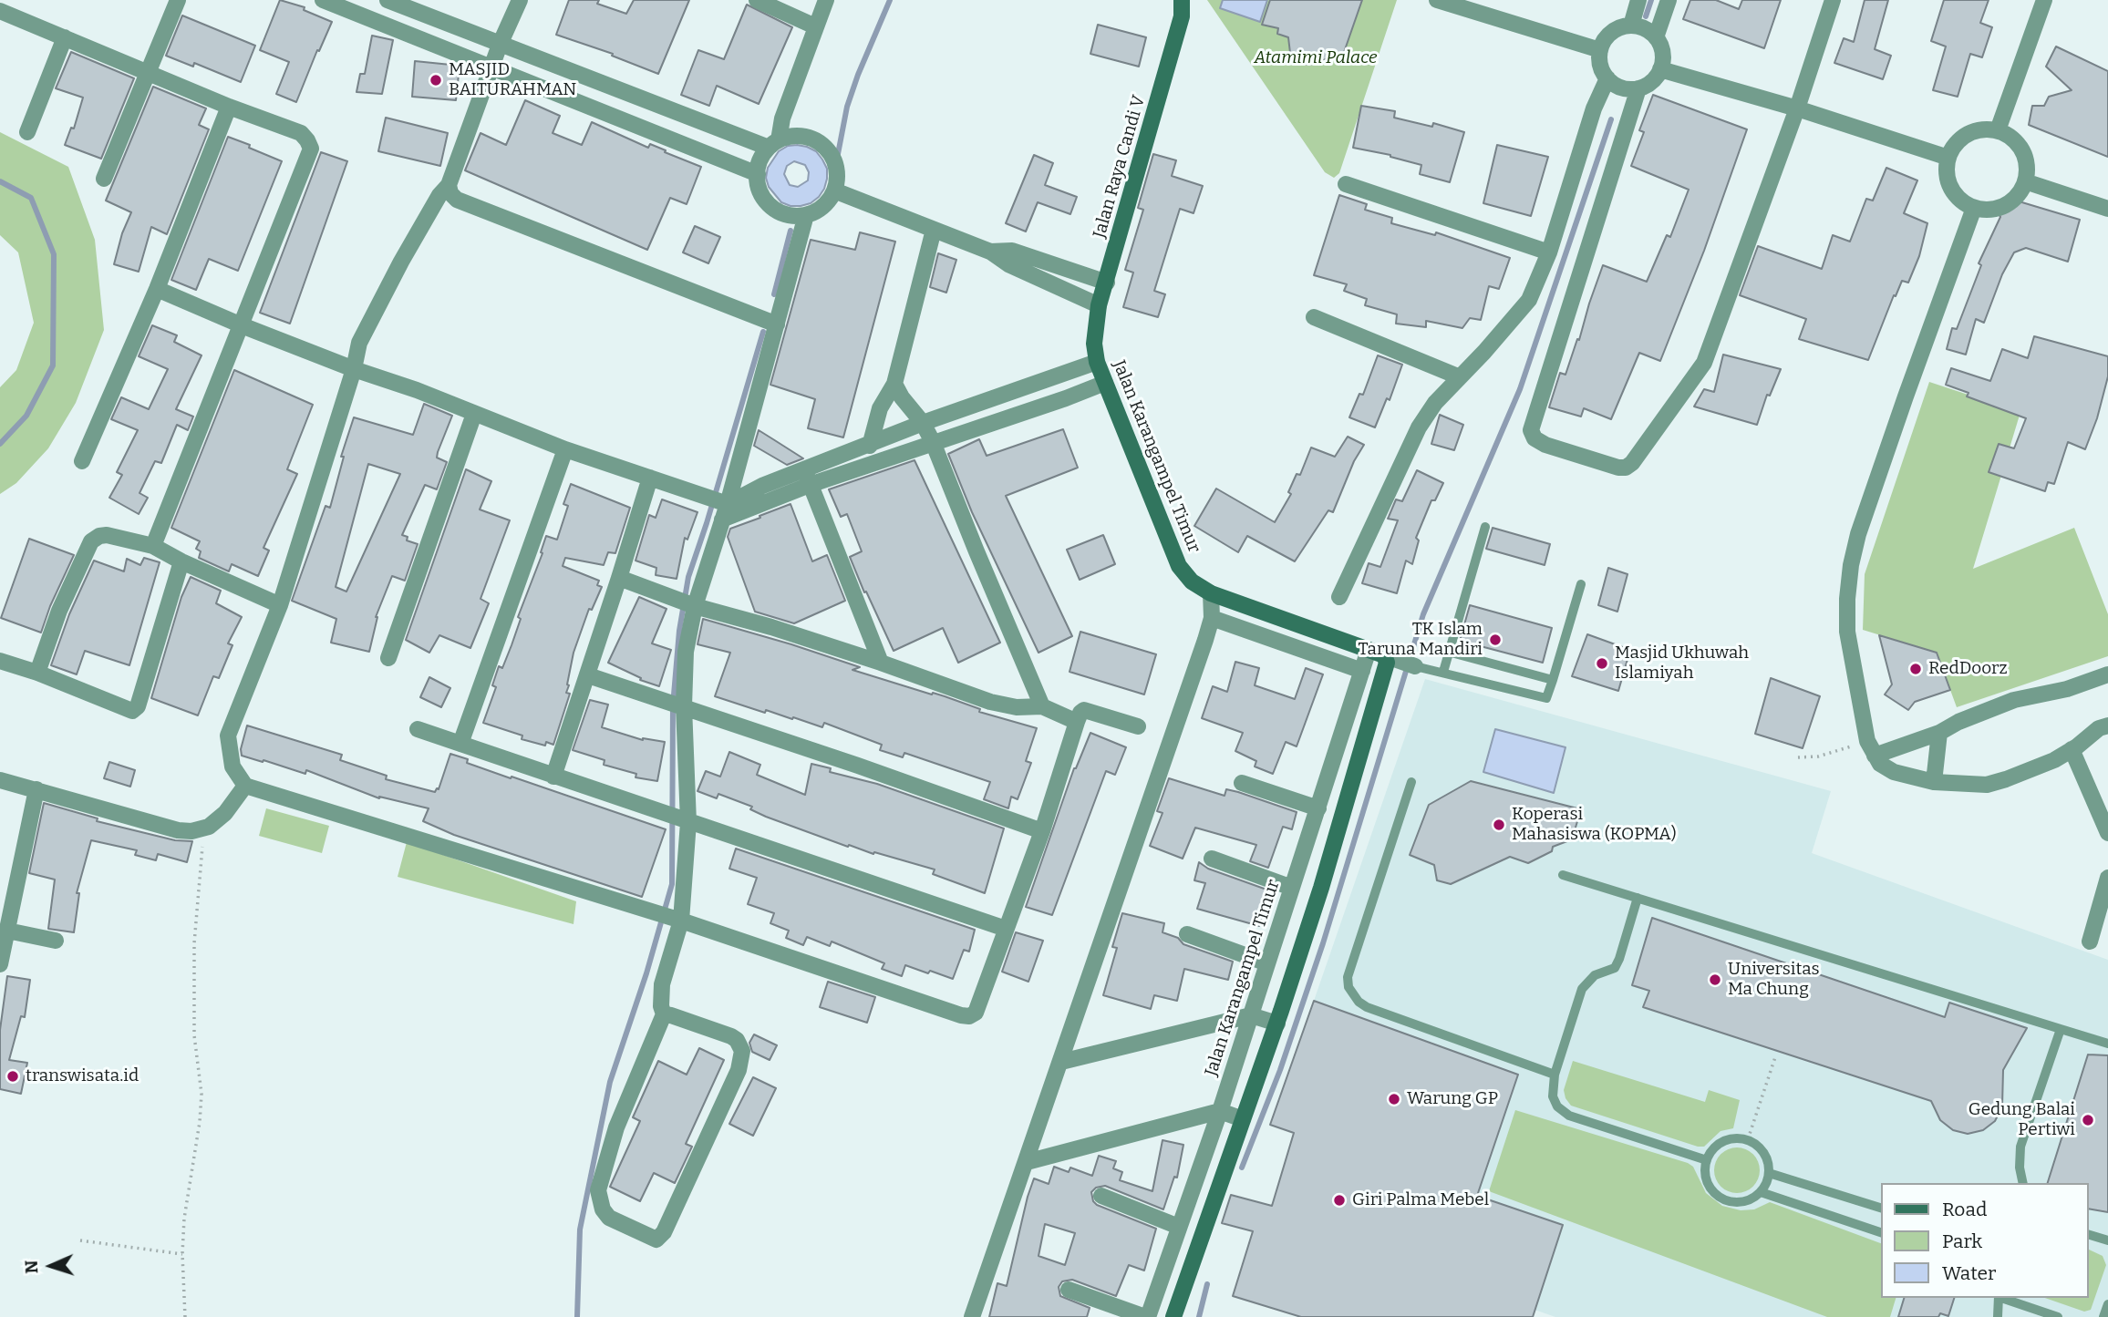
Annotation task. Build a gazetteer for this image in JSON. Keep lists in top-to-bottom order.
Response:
{
  "streets": {
    "street": ["Jalan Raya Candi V", "Jalan Karangampel Timur"]
  },
  "crossings": [
    ["Jalan Raya Candi V", "Jalan Karangampel Timur"]
  ],
  "parks": ["Atamimi Palace"],
  "places": [
    "MASJID BAITURAHMAN",
    "TK Islam Taruna Mandiri",
    "Masjid Ukhuwah Islamiyah",
    "RedDoorz",
    "Koperasi Mahasiswa (KOPMA)",
    "Universitas Ma Chung",
    "transwisata.id",
    "Warung GP",
    "Gedung Balai Pertiwi",
    "Giri Palma Mebel"
  ],
  "legend": ["Road", "Park", "Water"],
  "north": "left"
}
